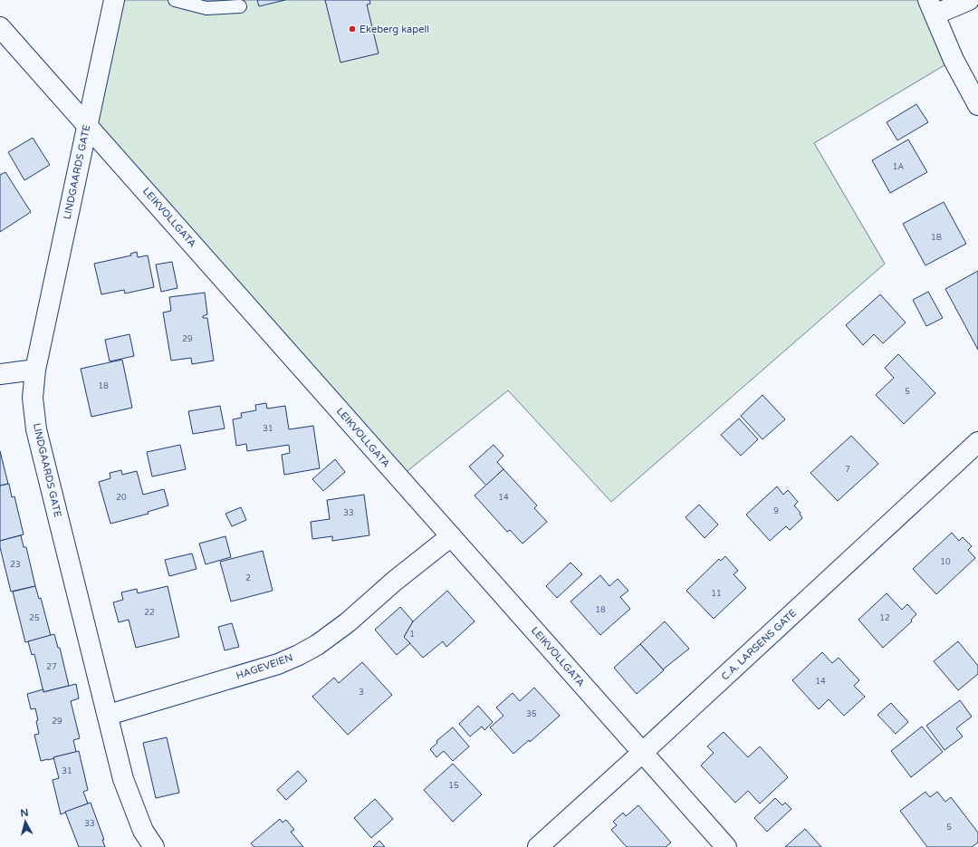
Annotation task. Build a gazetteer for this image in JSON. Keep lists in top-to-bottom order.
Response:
{
  "streets": {
    "street": [
      "LINDGAARDS GATE",
      "LEIKVOLLGATA",
      "C.A. LARSENS GATE",
      "HAGEVEIEN"
    ]
  },
  "crossings": [
    ["LINDGAARDS GATE", "LEIKVOLLGATA"],
    ["LINDGAARDS GATE", "HAGEVEIEN"],
    ["LEIKVOLLGATA", "C.A. LARSENS GATE"],
    ["LEIKVOLLGATA", "HAGEVEIEN"]
  ],
  "places": ["Ekeberg kapell"],
  "house_numbers": [
    "1A",
    "1B",
    "29",
    "18",
    "5",
    "31",
    "7",
    "20",
    "14",
    "9",
    "33",
    "10",
    "23",
    "2",
    "11",
    "18",
    "22",
    "25",
    "12",
    "1",
    "27",
    "14",
    "3",
    "35",
    "29",
    "31",
    "15",
    "33",
    "5"
  ],
  "north": "top"
}
